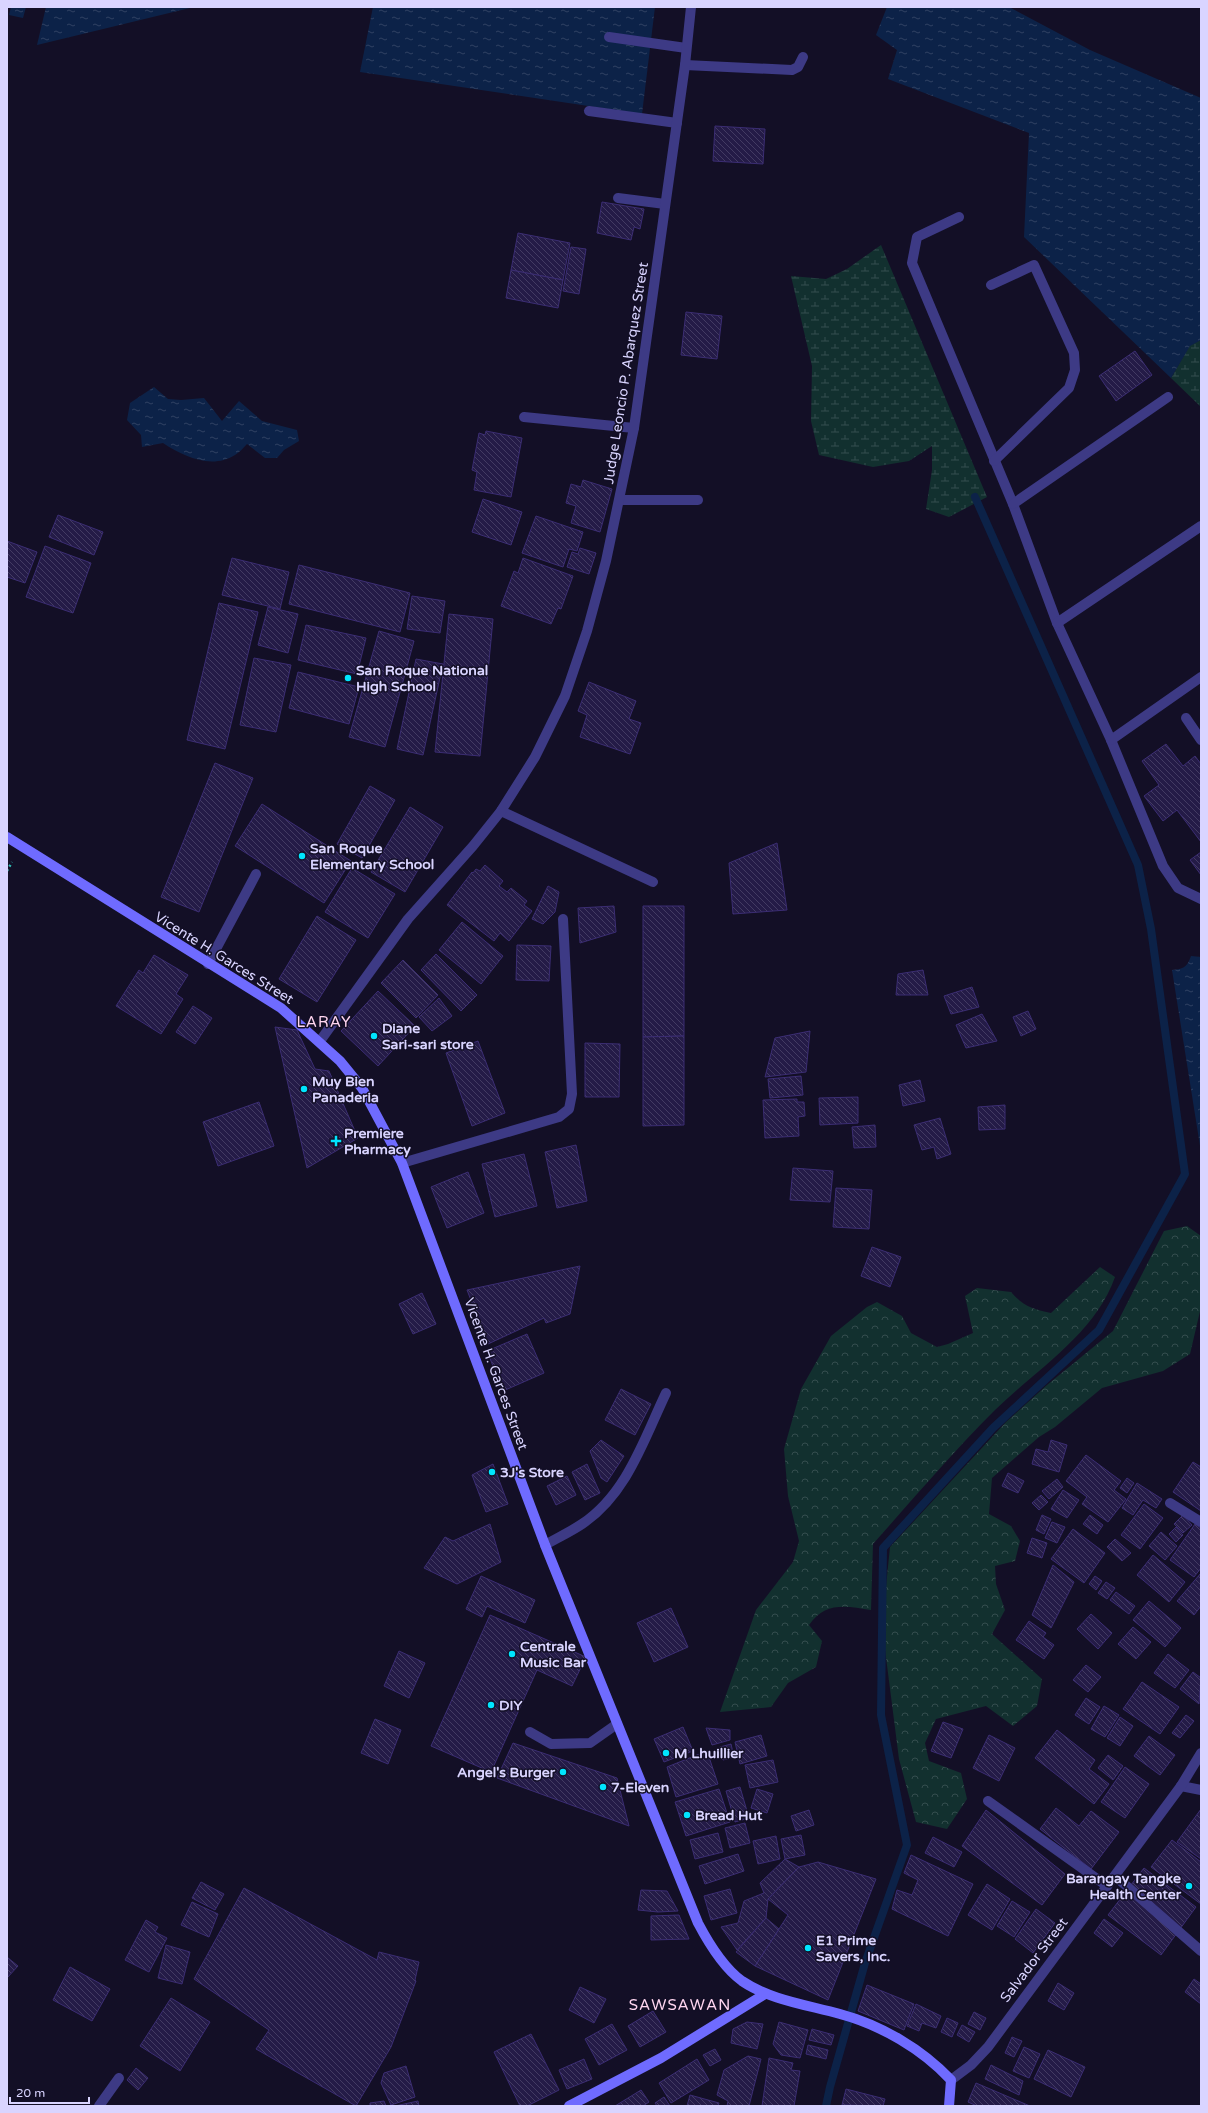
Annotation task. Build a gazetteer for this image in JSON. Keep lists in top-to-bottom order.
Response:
{
  "streets": {
    "street": ["Judge Leoncio P. Abarquez Street", "Vicente H. Garces Street", "Salvador Street"]
  },
  "crossings": [
    ["Judge Leoncio P. Abarquez Street", "Vicente H. Garces Street"],
    ["Vicente H. Garces Street", "Salvador Street"]
  ],
  "districts": ["LARAY", "SAWSAWAN"],
  "places": {
    "other": [
      "San Roque National High School",
      "San Roque Elementary School",
      "Diane Sari-sari store",
      "Muy Bien Panaderia",
      "3J's Store",
      "Centrale Music Bar",
      "DIY",
      "M Lhuillier",
      "Angel's Burger",
      "7-Eleven",
      "Bread Hut",
      "Barangay Tangke Health Center",
      "E1 Prime Savers, Inc."
    ],
    "health": ["Premiere Pharmacy"]
  },
  "scale_bar": "20 m"
}
